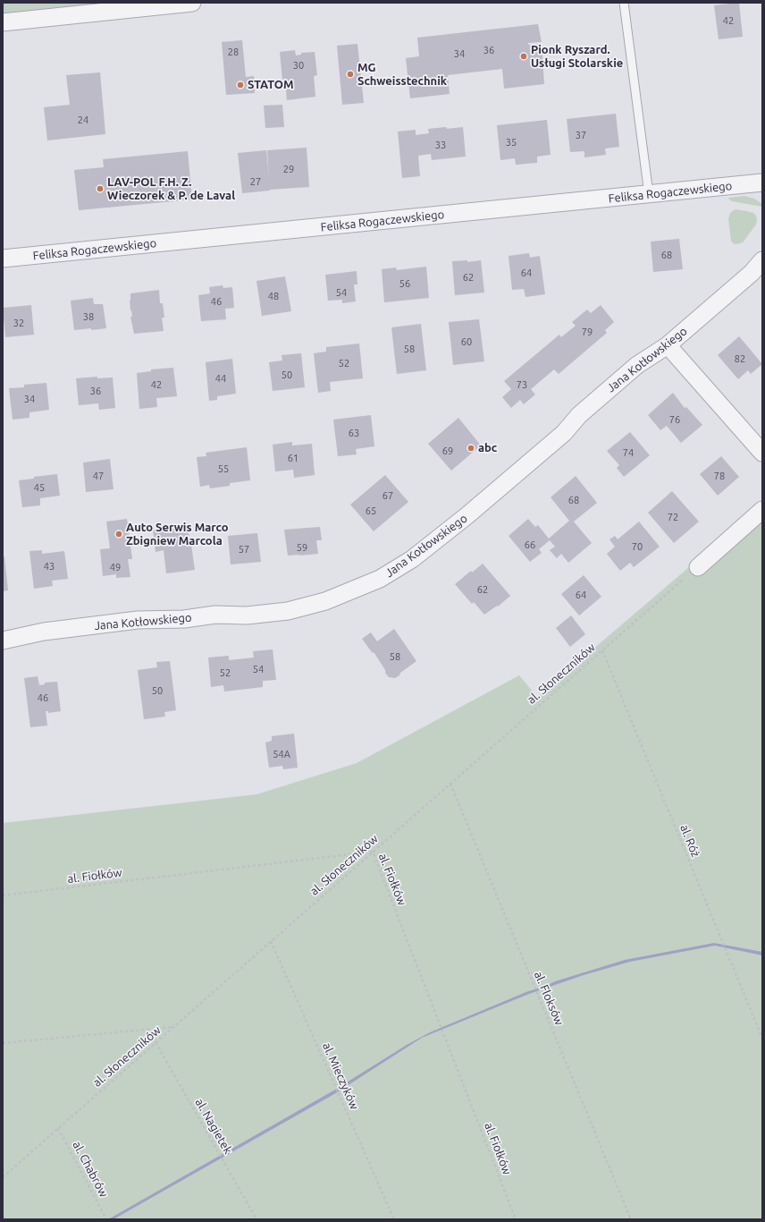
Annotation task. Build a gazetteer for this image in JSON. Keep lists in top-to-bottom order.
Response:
{
  "streets": {
    "street": ["Feliksa Rogaczewskiego", "Jana Kotłowskiego"],
    "path": [
      "al. Słoneczników",
      "al. Róż",
      "al. Fiołków",
      "al. Floksów",
      "al. Mieczyków",
      "al. Nagietek",
      "al. Chabrów"
    ]
  },
  "crossings": [
    ["al. Słoneczników", "al. Róż"],
    ["al. Słoneczników", "al. Fiołków"],
    ["al. Słoneczników", "al. Floksów"],
    ["al. Słoneczników", "al. Mieczyków"],
    ["al. Słoneczników", "al. Nagietek"],
    ["al. Słoneczników", "al. Chabrów"]
  ],
  "places": [
    "Pionk Ryszard. Usługi Stolarskie",
    "MG Schweisstechnik",
    "STATOM",
    "LAV-POL F.H. Z. Wieczorek & P. de Laval",
    "abc",
    "Auto Serwis Marco Zbigniew Marcola"
  ],
  "house_numbers": [
    "42",
    "36",
    "28",
    "34",
    "30",
    "24",
    "37",
    "35",
    "33",
    "29",
    "27",
    "68",
    "64",
    "62",
    "56",
    "54",
    "48",
    "46",
    "38",
    "32",
    "79",
    "60",
    "58",
    "82",
    "52",
    "50",
    "44",
    "42",
    "73",
    "36",
    "34",
    "76",
    "63",
    "69",
    "74",
    "61",
    "55",
    "47",
    "78",
    "45",
    "67",
    "68",
    "65",
    "72",
    "66",
    "70",
    "59",
    "57",
    "43",
    "49",
    "62",
    "64",
    "58",
    "54",
    "52",
    "50",
    "46",
    "54A"
  ]
}
